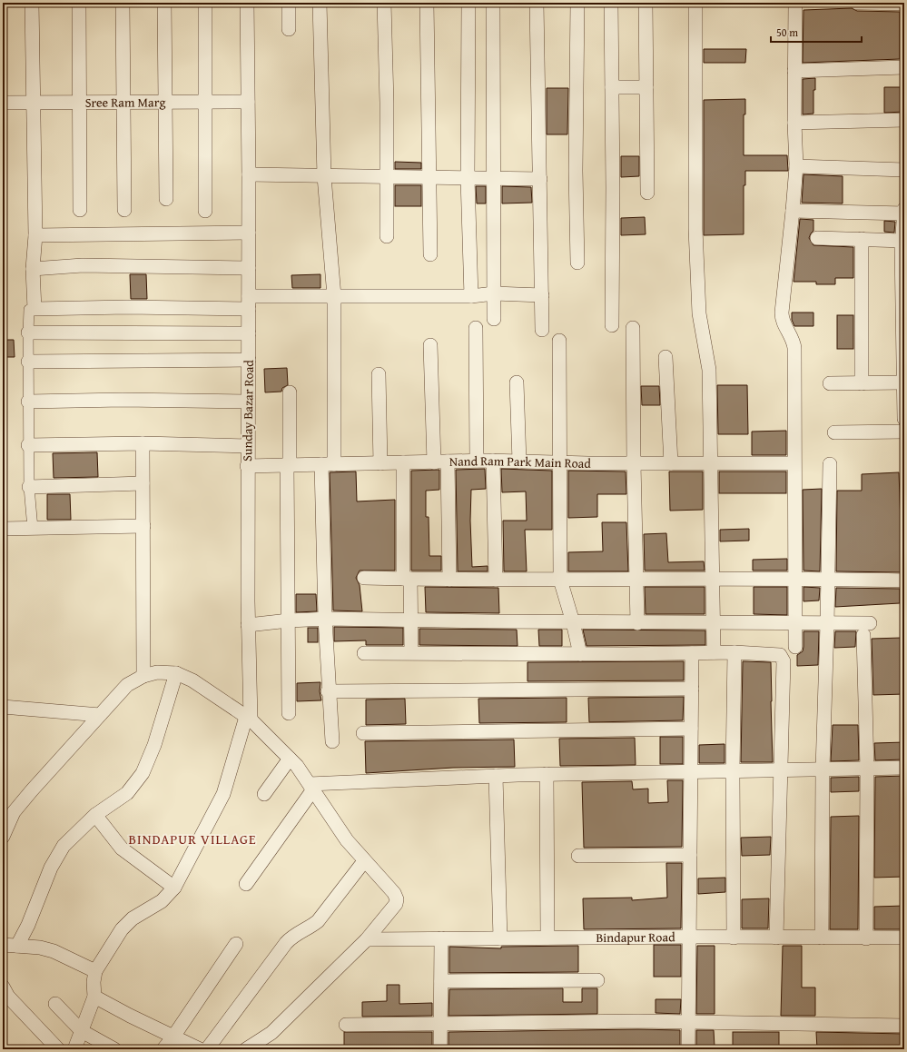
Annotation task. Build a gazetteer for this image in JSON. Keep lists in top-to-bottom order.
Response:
{
  "streets": {
    "street": [
      "Sree Ram Marg",
      "Sunday Bazar Road",
      "Nand Ram Park Main Road",
      "Bindapur Road"
    ]
  },
  "crossings": [
    ["Sree Ram Marg", "Sunday Bazar Road"],
    ["Sunday Bazar Road", "Nand Ram Park Main Road"]
  ],
  "districts": ["BINDAPUR VILLAGE"],
  "scale_bar": "50 m"
}
